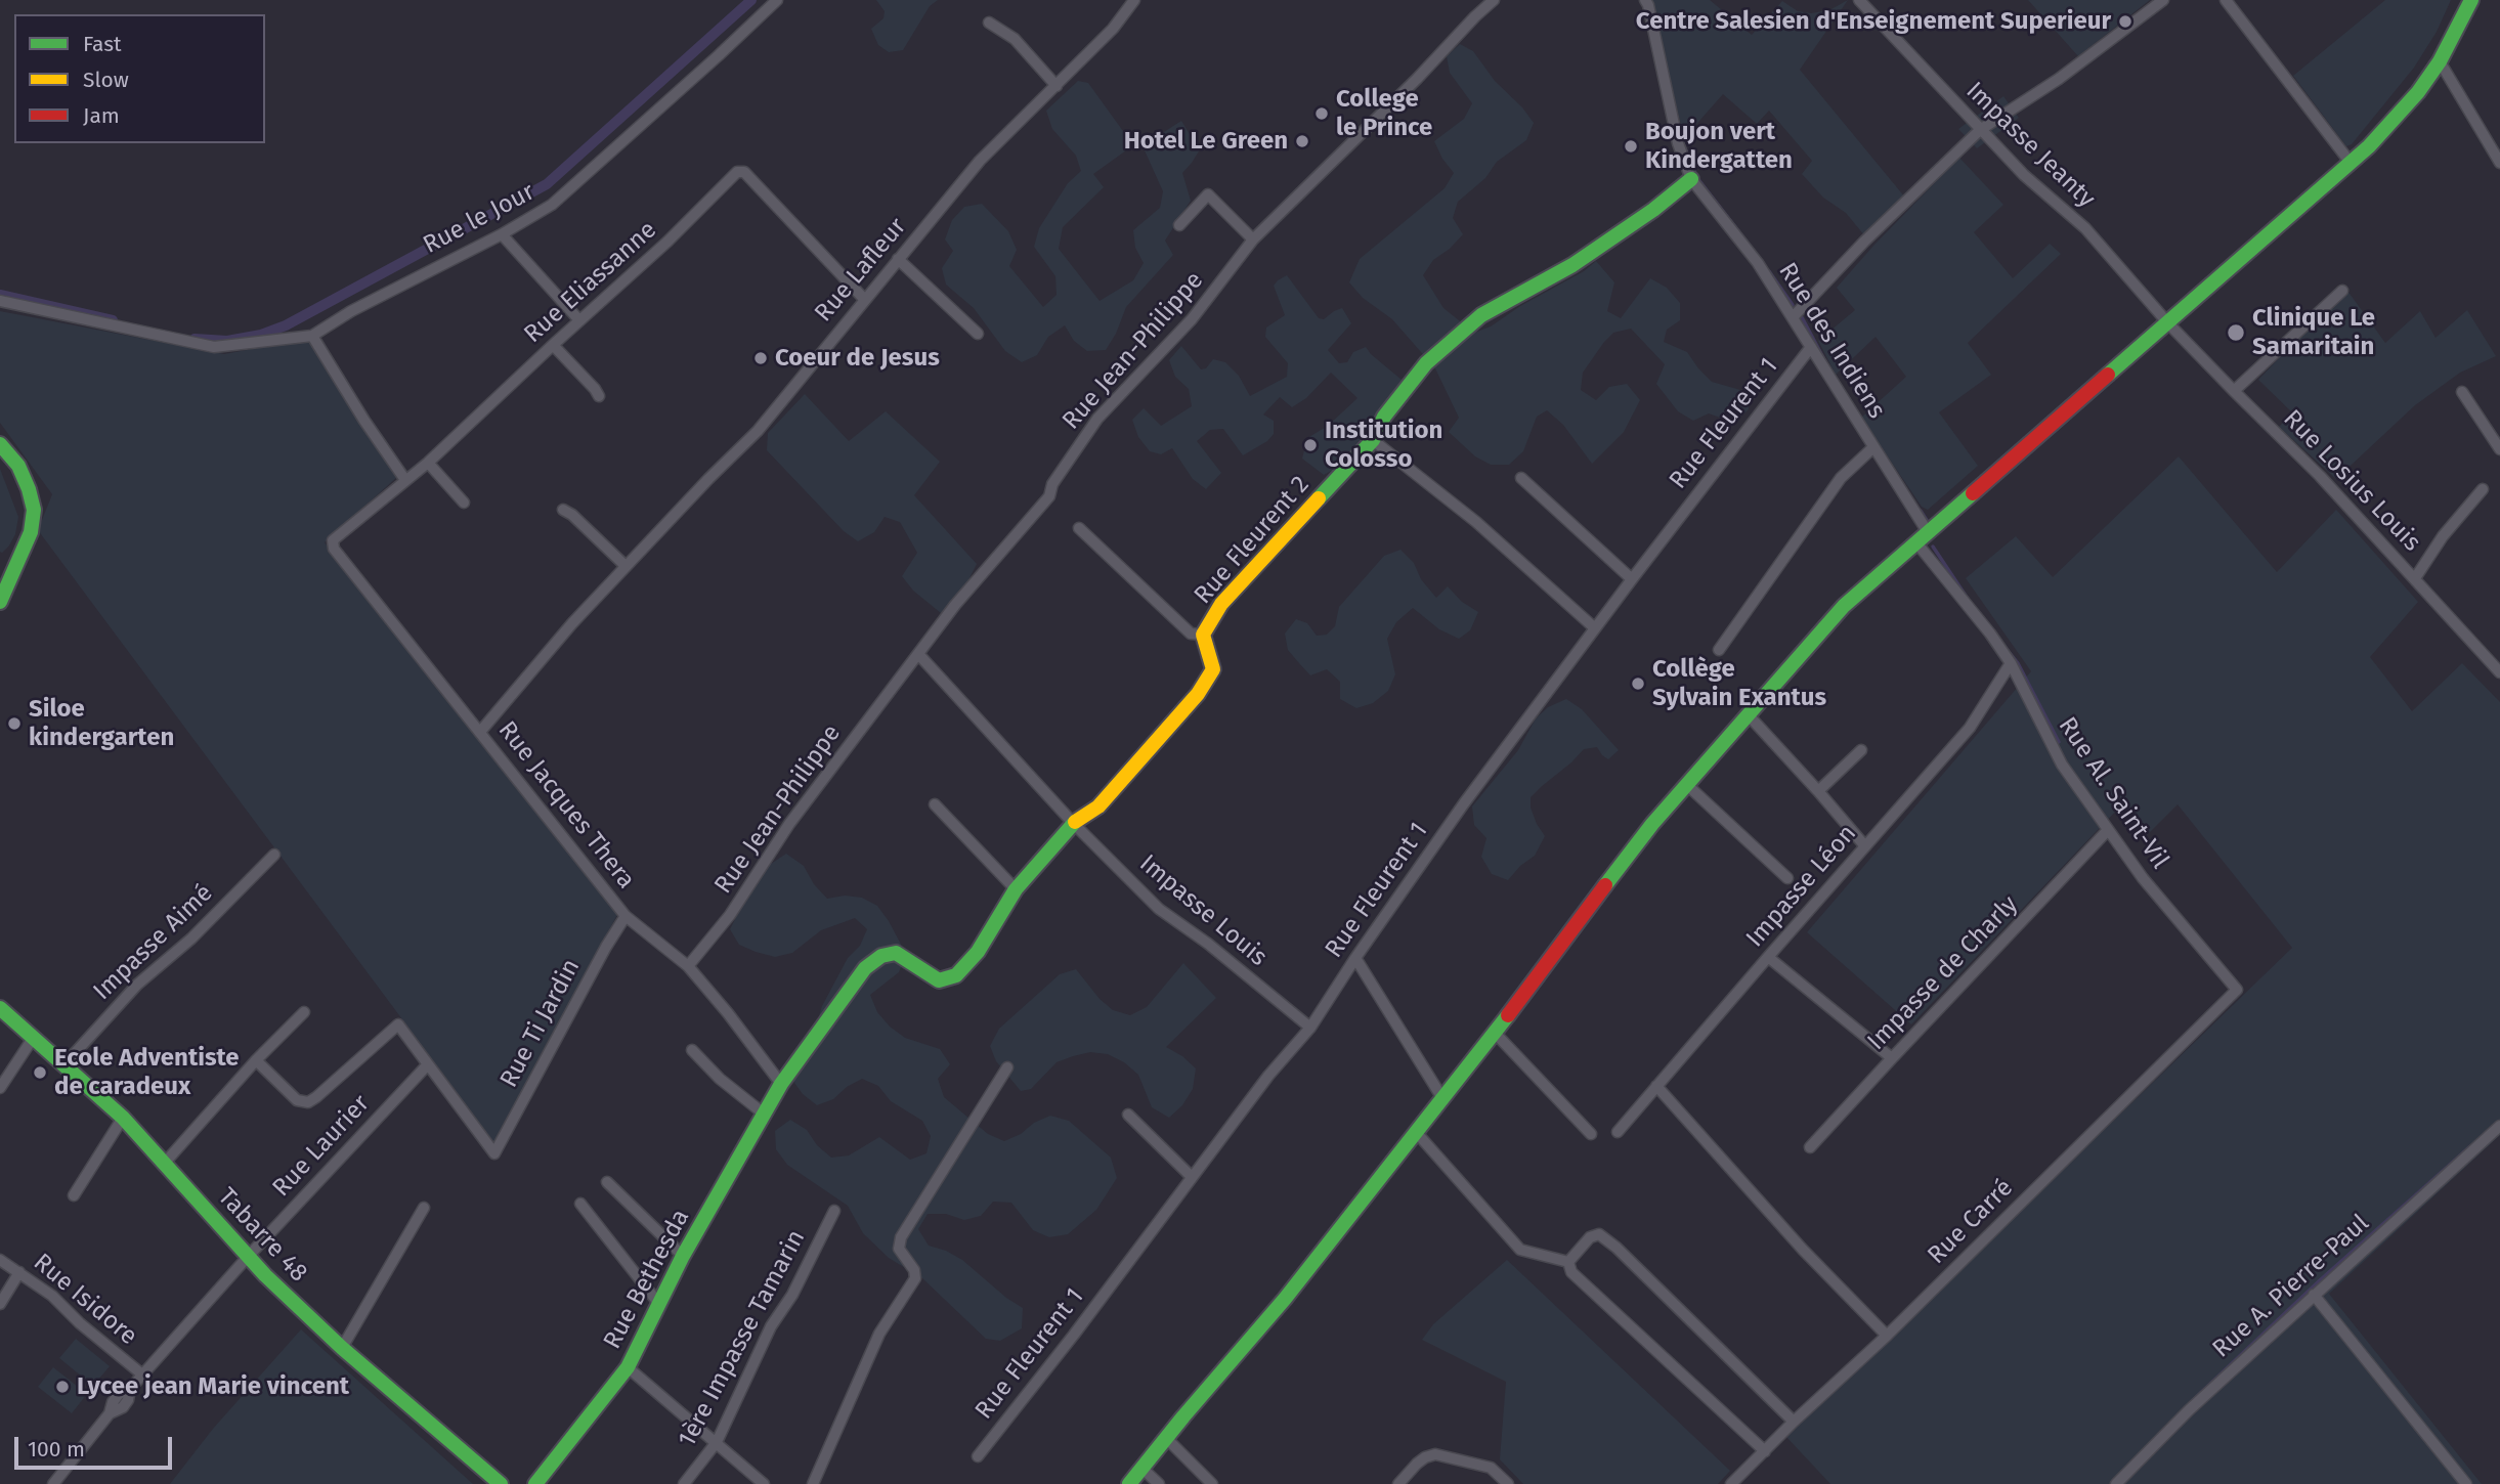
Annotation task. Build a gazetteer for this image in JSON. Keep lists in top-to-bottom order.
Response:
{
  "streets": {
    "street": [
      "Impasse Jeanty",
      "Rue le Jour",
      "Rue Lafleur",
      "Rue Eliassanne",
      "Rue des Indiens",
      "Rue Jean-Philippe",
      "Rue Fleurent 1",
      "Rue Losius Louis",
      "Rue Fleurent 2",
      "Rue Al. Saint-Vil",
      "Rue Jacques Thera",
      "Impasse Léon",
      "Impasse Louis",
      "Impasse Aimé",
      "Impasse de Charly",
      "Rue Ti Jardin",
      "Rue Laurier",
      "Rue Carré",
      "Tabarre 48",
      "Rue Bethesda",
      "Rue A. Pierre-Paul",
      "Rue Isidore",
      "1ère Impasse Tamarin"
    ]
  },
  "crossings": [
    ["Impasse Jeanty", "Rue Losius Louis"],
    ["Rue Lafleur", "Rue Eliassanne"],
    ["Rue Lafleur", "Rue Jacques Thera"],
    ["Rue Eliassanne", "Rue Jacques Thera"],
    ["Rue des Indiens", "Rue Fleurent 1"],
    ["Rue des Indiens", "Rue Fleurent 2"],
    ["Rue des Indiens", "Rue Al. Saint-Vil"],
    ["Rue Jean-Philippe", "Rue Jacques Thera"],
    ["Rue Jean-Philippe", "Impasse Louis"],
    ["Rue Fleurent 1", "Impasse Louis"],
    ["Rue Fleurent 2", "Rue Jacques Thera"],
    ["Rue Fleurent 2", "Impasse Louis"],
    ["Rue Fleurent 2", "Rue Bethesda"],
    ["Rue Al. Saint-Vil", "Impasse Léon"],
    ["Rue Al. Saint-Vil", "Impasse de Charly"],
    ["Rue Al. Saint-Vil", "Rue Carré"],
    ["Rue Jacques Thera", "Rue Ti Jardin"],
    ["Rue Jacques Thera", "Rue Bethesda"],
    ["Impasse Aimé", "Tabarre 48"],
    ["Rue Ti Jardin", "Rue Laurier"],
    ["Rue Laurier", "Tabarre 48"],
    ["Rue Laurier", "Rue Isidore"]
  ],
  "places": [
    "Centre Salesien d'Enseignement Superieur",
    "College le Prince",
    "Hotel Le Green",
    "Boujon vert Kindergatten",
    "Clinique Le Samaritain",
    "Coeur de Jesus",
    "Institution Colosso",
    "Collège Sylvain Exantus",
    "Siloe kindergarten",
    "Ecole Adventiste de caradeux",
    "Lycee jean Marie vincent"
  ],
  "legend": ["Fast", "Slow", "Jam"],
  "scale_bar": "100 m"
}
